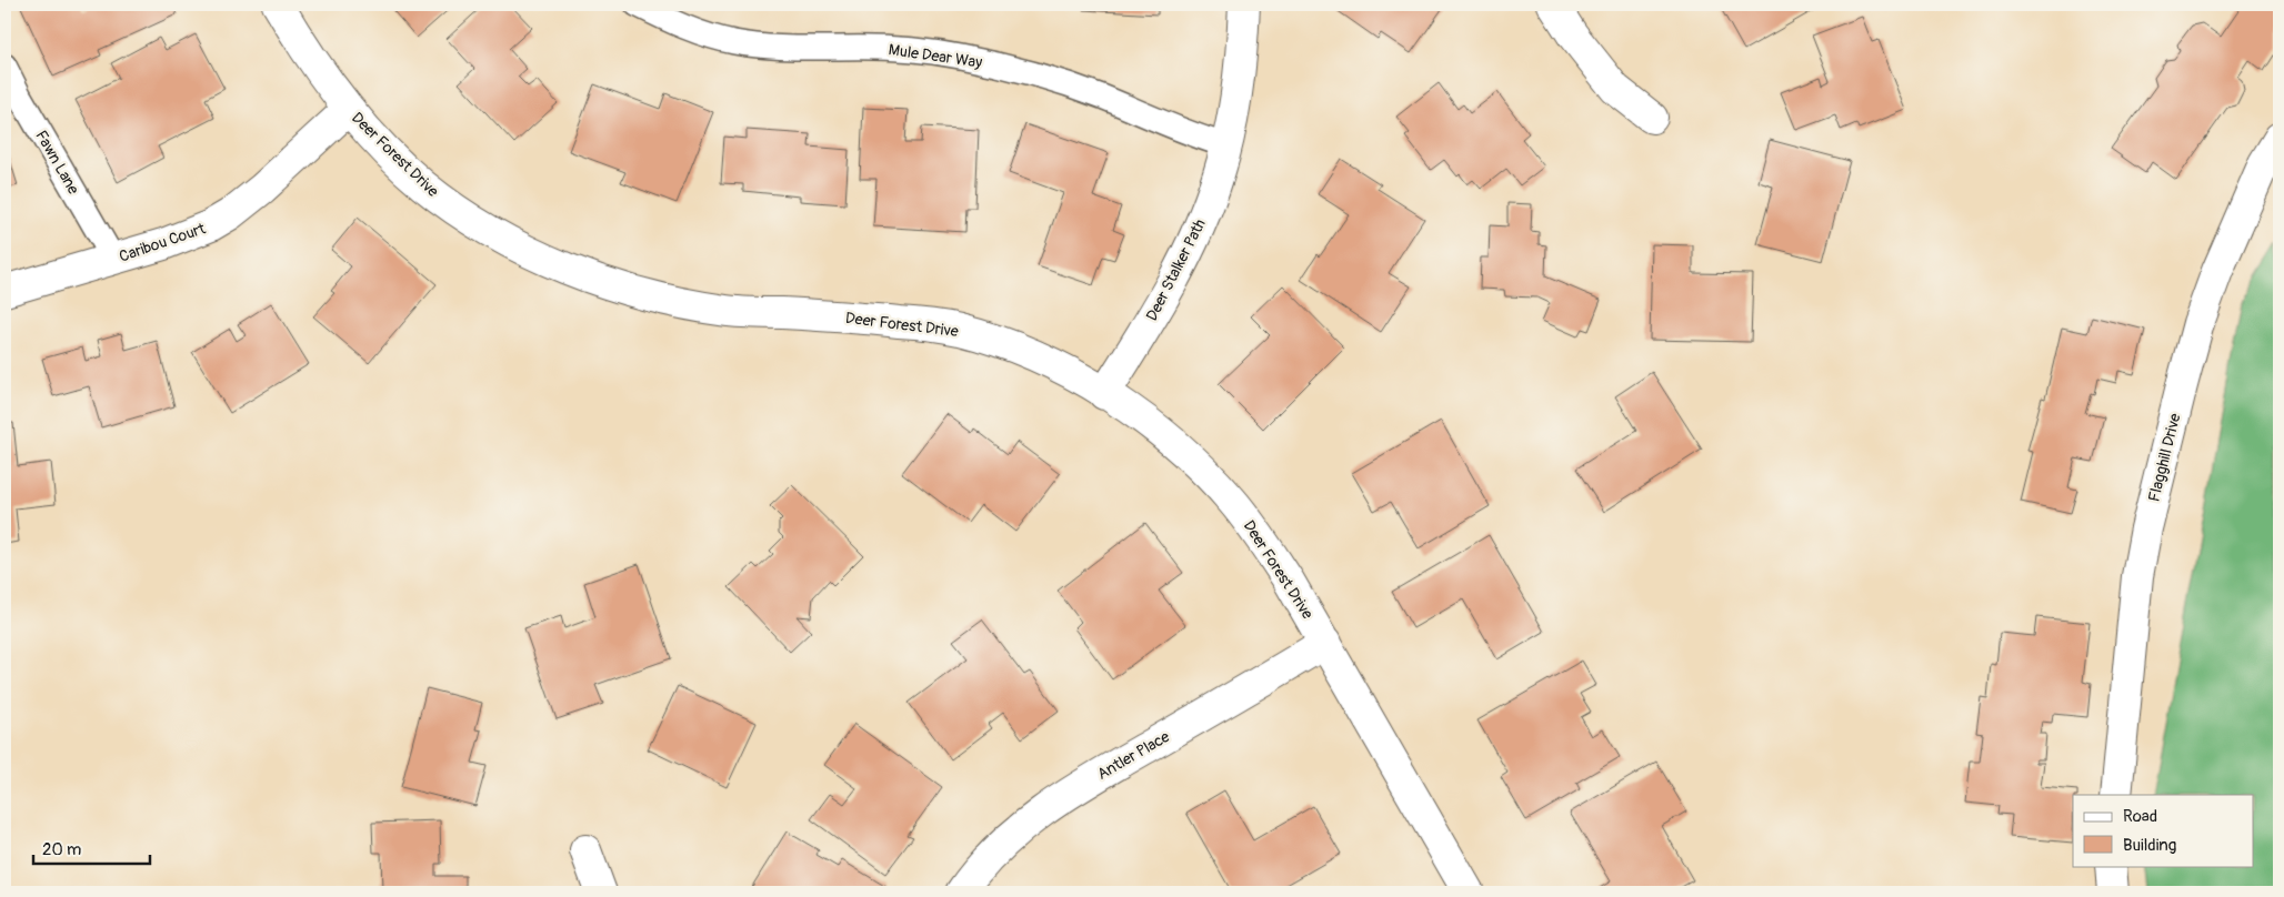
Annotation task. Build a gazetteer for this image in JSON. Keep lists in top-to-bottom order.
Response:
{
  "streets": {
    "street": [
      "Deer Forest Drive",
      "Caribou Court",
      "Deer Stalker Path",
      "Flagghill Drive",
      "Antler Place"
    ],
    "lane": ["Mule Dear Way", "Fawn Lane"]
  },
  "crossings": [
    ["Mule Dear Way", "Deer Stalker Path"],
    ["Deer Forest Drive", "Caribou Court"],
    ["Deer Forest Drive", "Deer Stalker Path"],
    ["Deer Forest Drive", "Antler Place"],
    ["Fawn Lane", "Caribou Court"]
  ],
  "legend": ["Road", "Building"],
  "scale_bar": "20 m"
}
